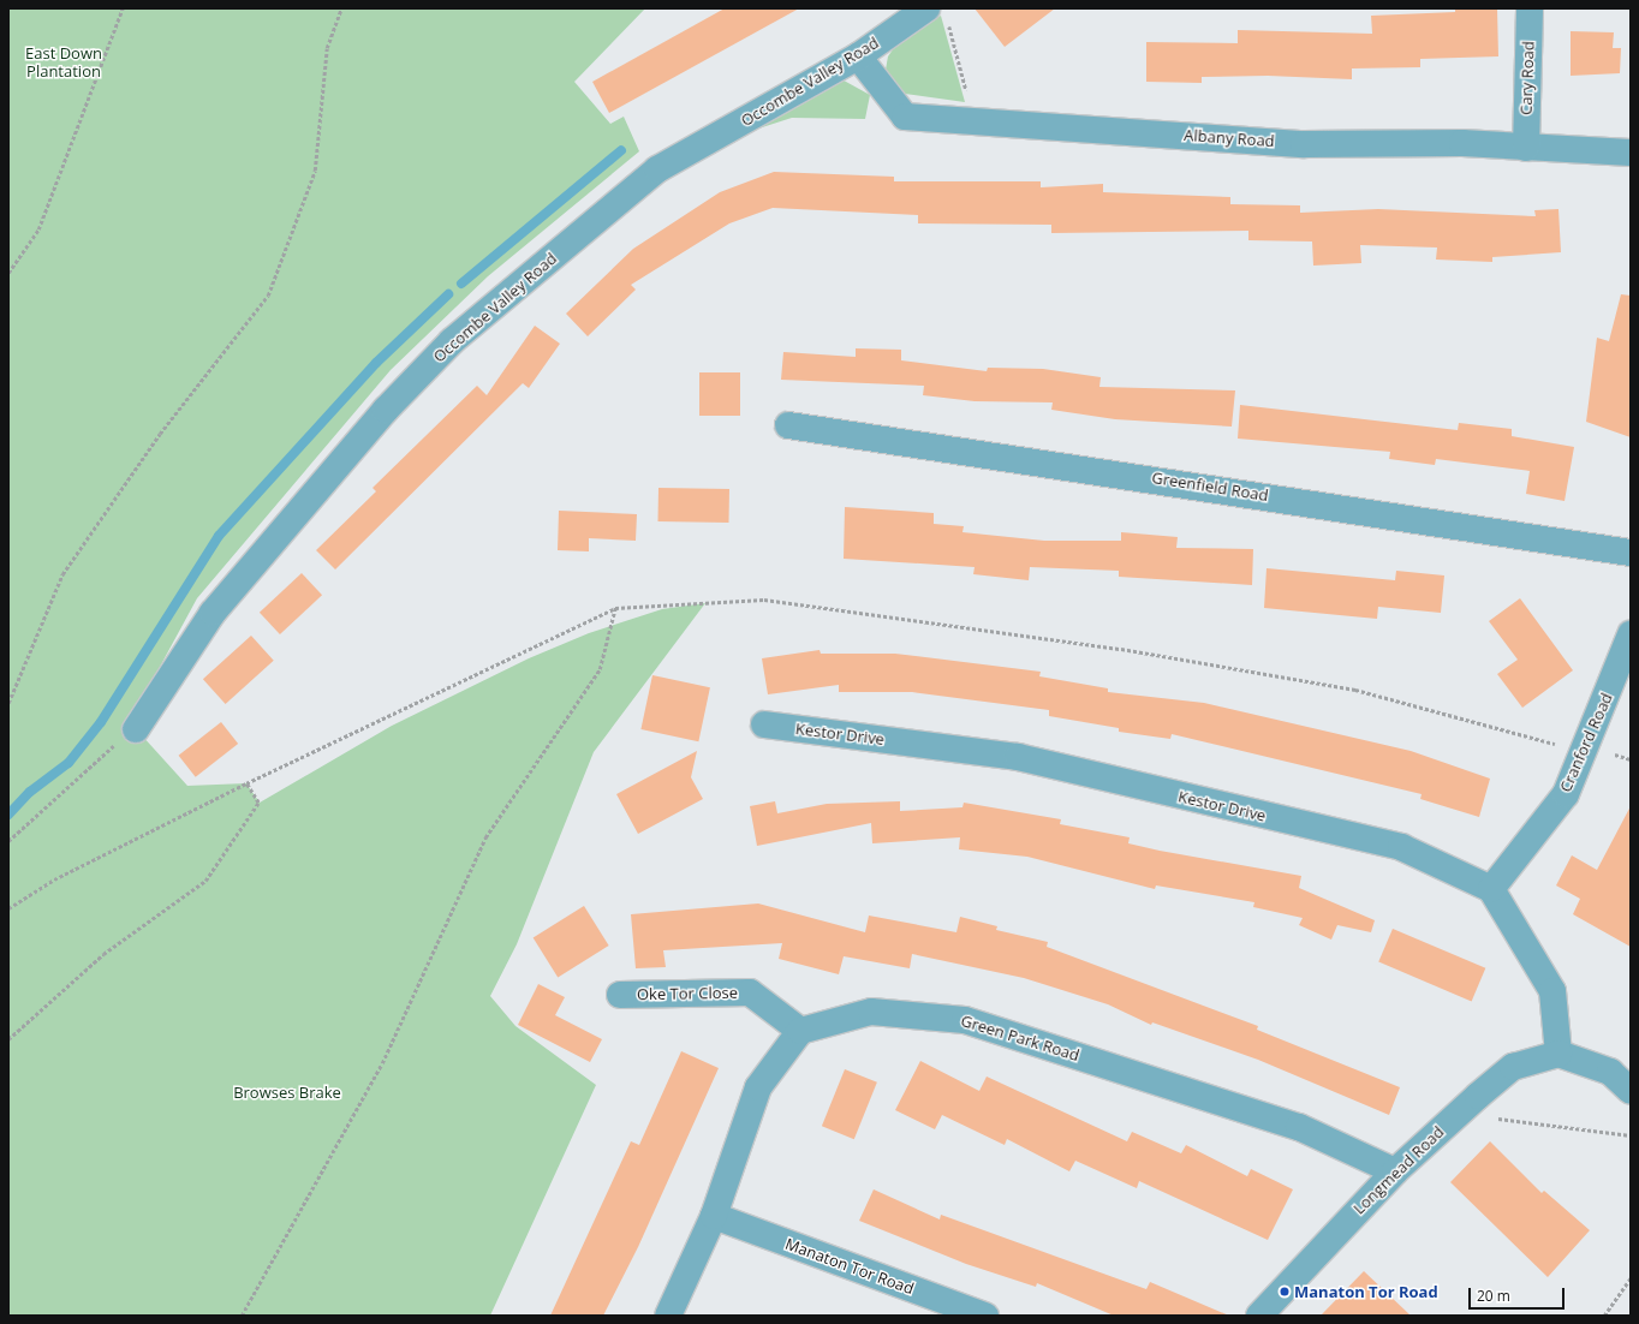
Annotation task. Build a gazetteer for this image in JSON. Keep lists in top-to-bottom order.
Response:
{
  "streets": {
    "street": [
      "Cary Road",
      "Occombe Valley Road",
      "Albany Road",
      "Greenfield Road",
      "Kestor Drive",
      "Cranford Road",
      "Oke Tor Close",
      "Green Park Road",
      "Longmead Road",
      "Manaton Tor Road"
    ]
  },
  "crossings": [
    ["Cary Road", "Albany Road"],
    ["Occombe Valley Road", "Albany Road"],
    ["Kestor Drive", "Cranford Road"],
    ["Oke Tor Close", "Green Park Road"],
    ["Green Park Road", "Longmead Road"]
  ],
  "parks": ["East Down Plantation", "Browses Brake"],
  "places": ["Manaton Tor Road"],
  "scale_bar": "20 m"
}
